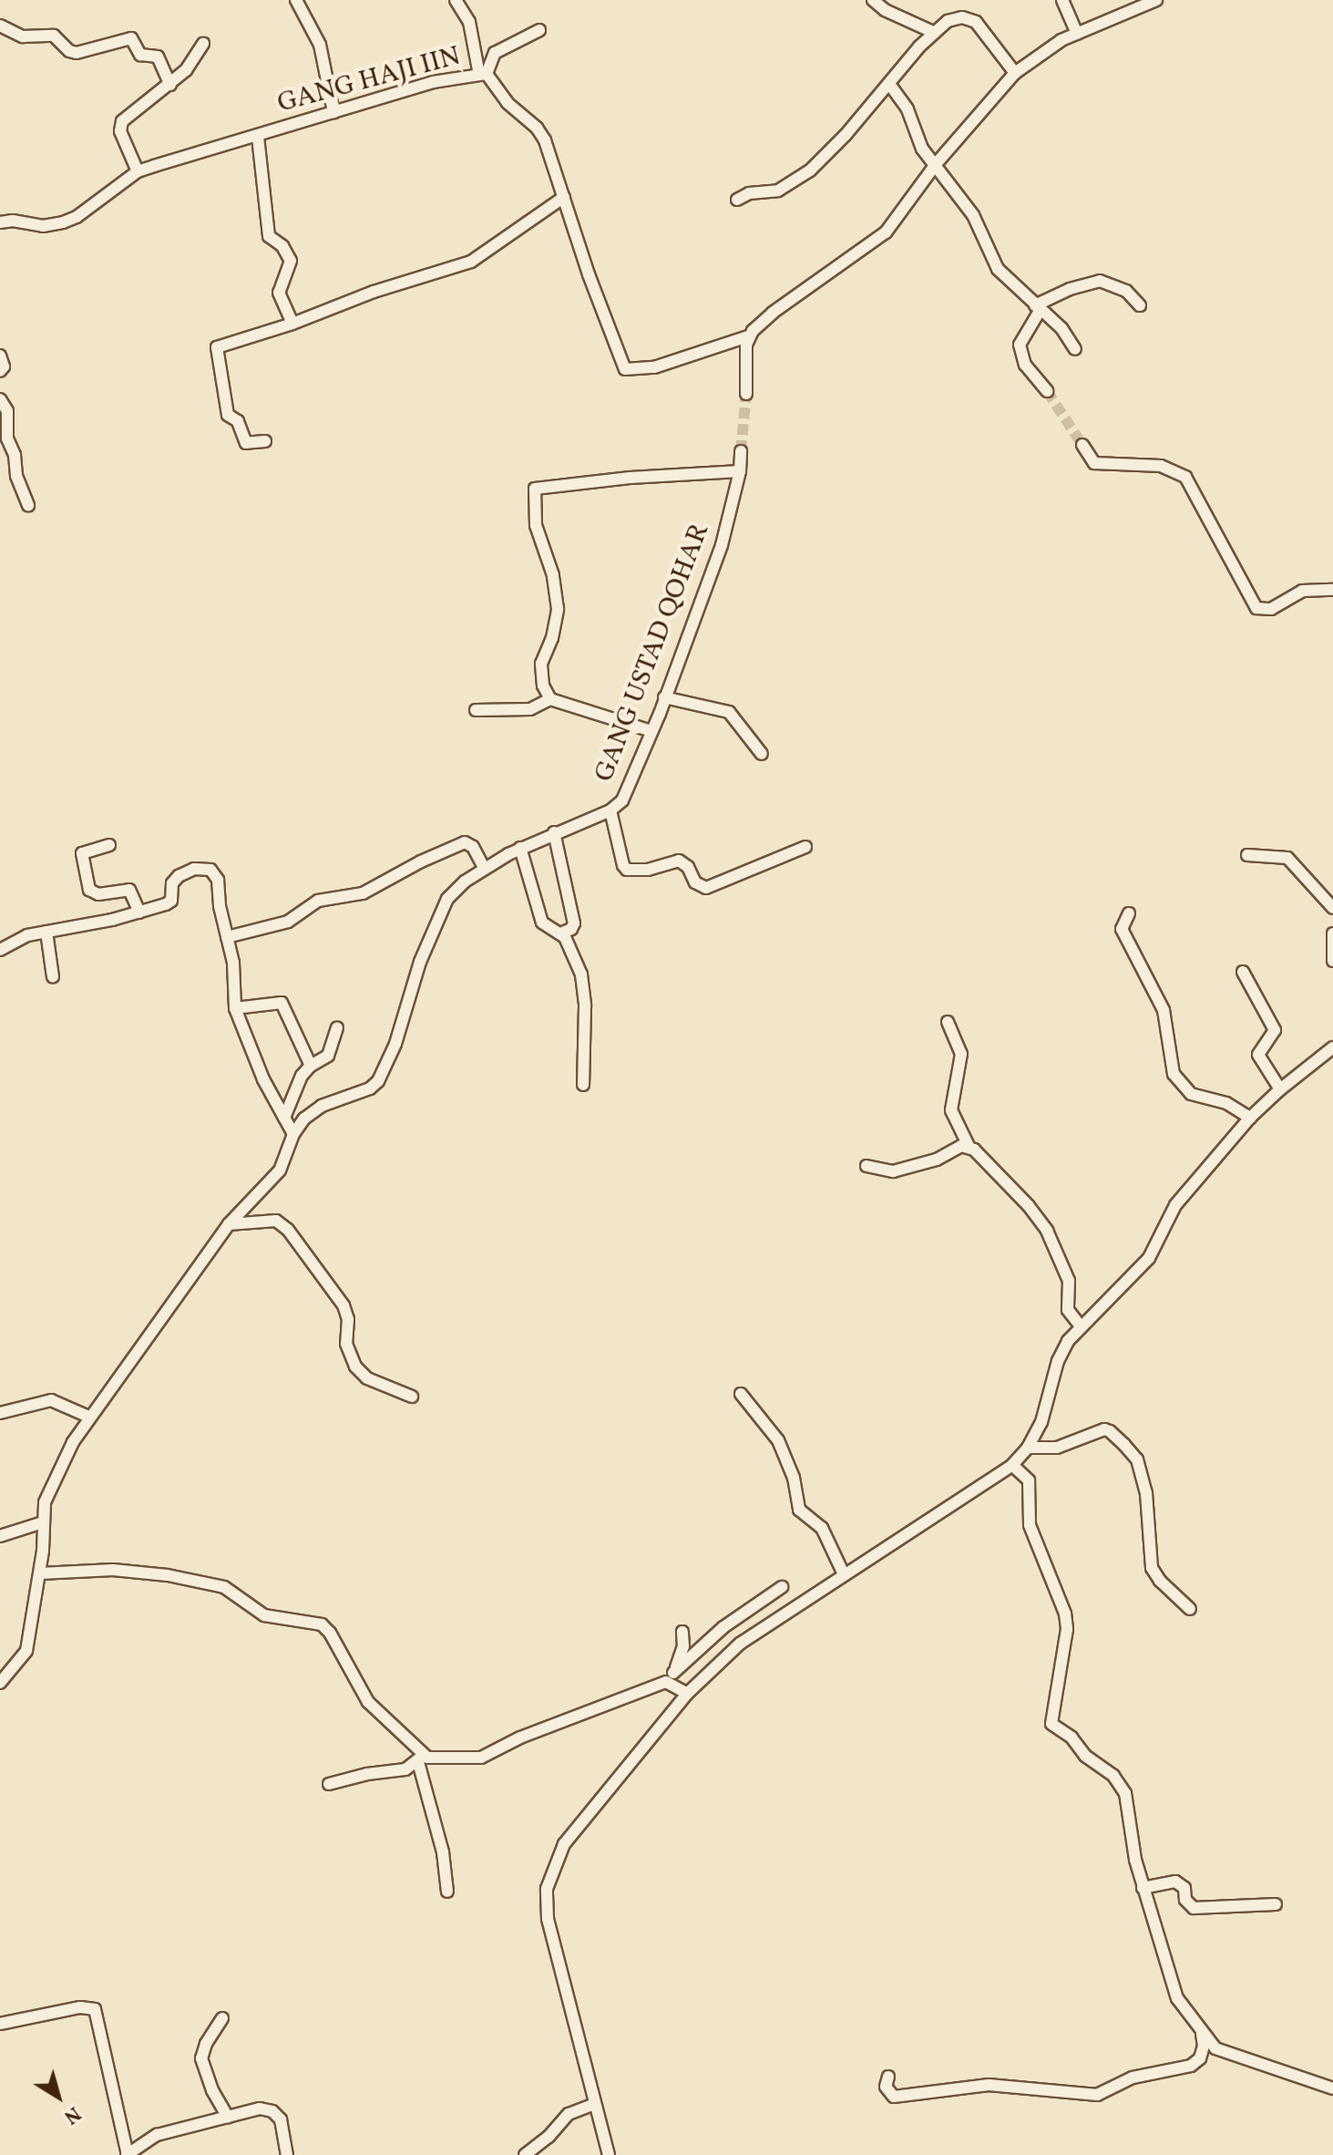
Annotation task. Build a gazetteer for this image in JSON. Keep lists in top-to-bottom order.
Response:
{
  "streets": {
    "street": ["GANG HAJI IIN", "GANG USTAD QOHAR"]
  },
  "north": "bottom right"
}
